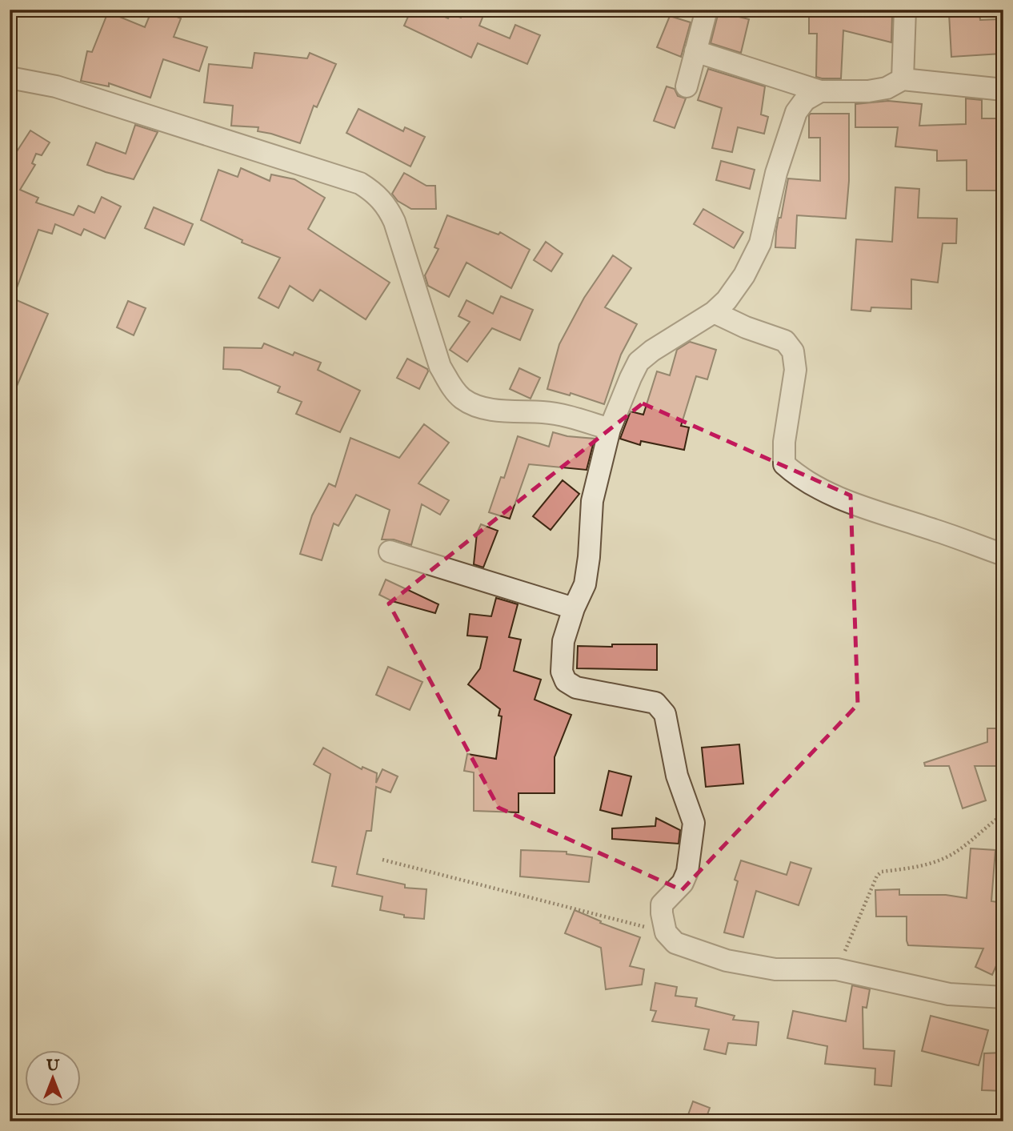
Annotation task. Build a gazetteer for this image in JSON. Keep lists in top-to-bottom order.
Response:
{
  "north": "top"
}
